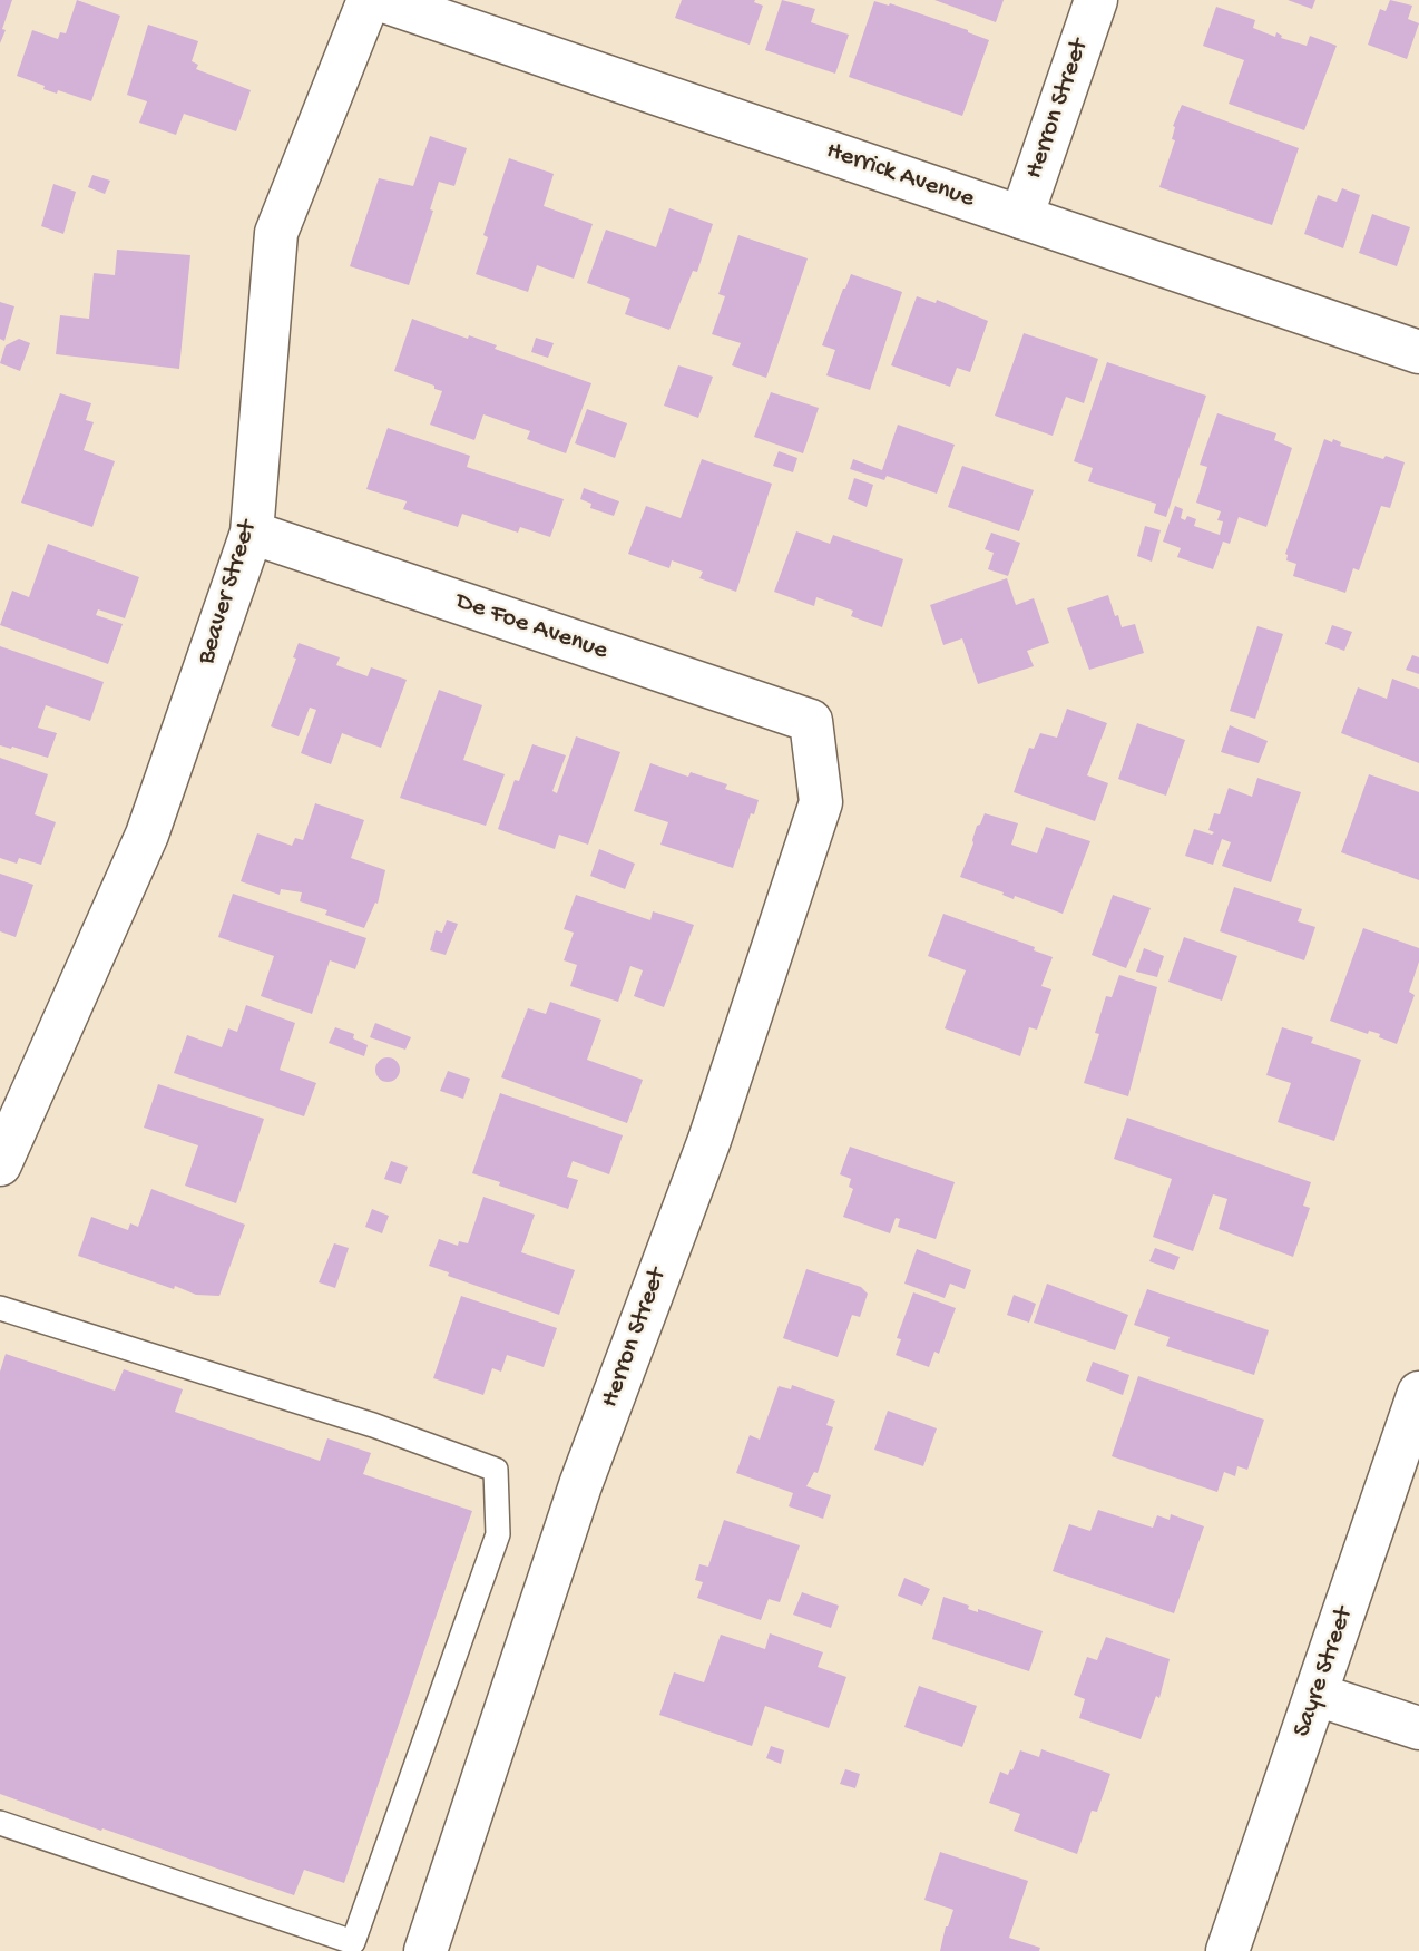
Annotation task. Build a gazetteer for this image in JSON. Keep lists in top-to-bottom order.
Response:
{
  "streets": {
    "street": [
      "Herron Street",
      "Herrick Avenue",
      "Beaver Street",
      "De Foe Avenue",
      "Sayre Street"
    ]
  },
  "crossings": [
    ["Herron Street", "Herrick Avenue"],
    ["Herron Street", "De Foe Avenue"],
    ["Beaver Street", "De Foe Avenue"]
  ]
}
